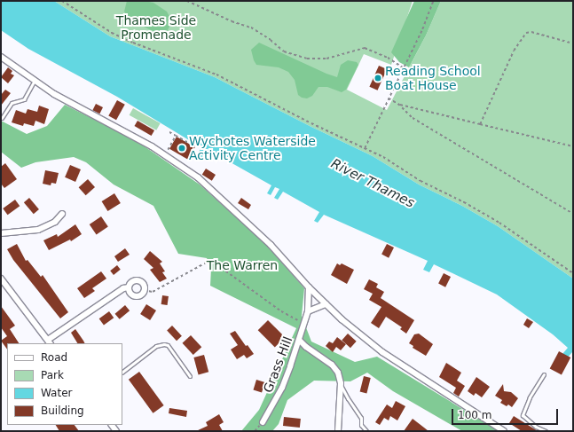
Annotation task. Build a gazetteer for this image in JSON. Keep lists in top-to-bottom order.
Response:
{
  "streets": {
    "street": ["Grass Hill"]
  },
  "water": ["River Thames"],
  "parks": ["Thames Side Promenade", "The Warren"],
  "places": ["Reading School Boat House", "Wychotes Waterside Activity Centre"],
  "legend": [
    "Road",
    "Park",
    "Water",
    "Building"
  ],
  "scale_bar": "100 m"
}
